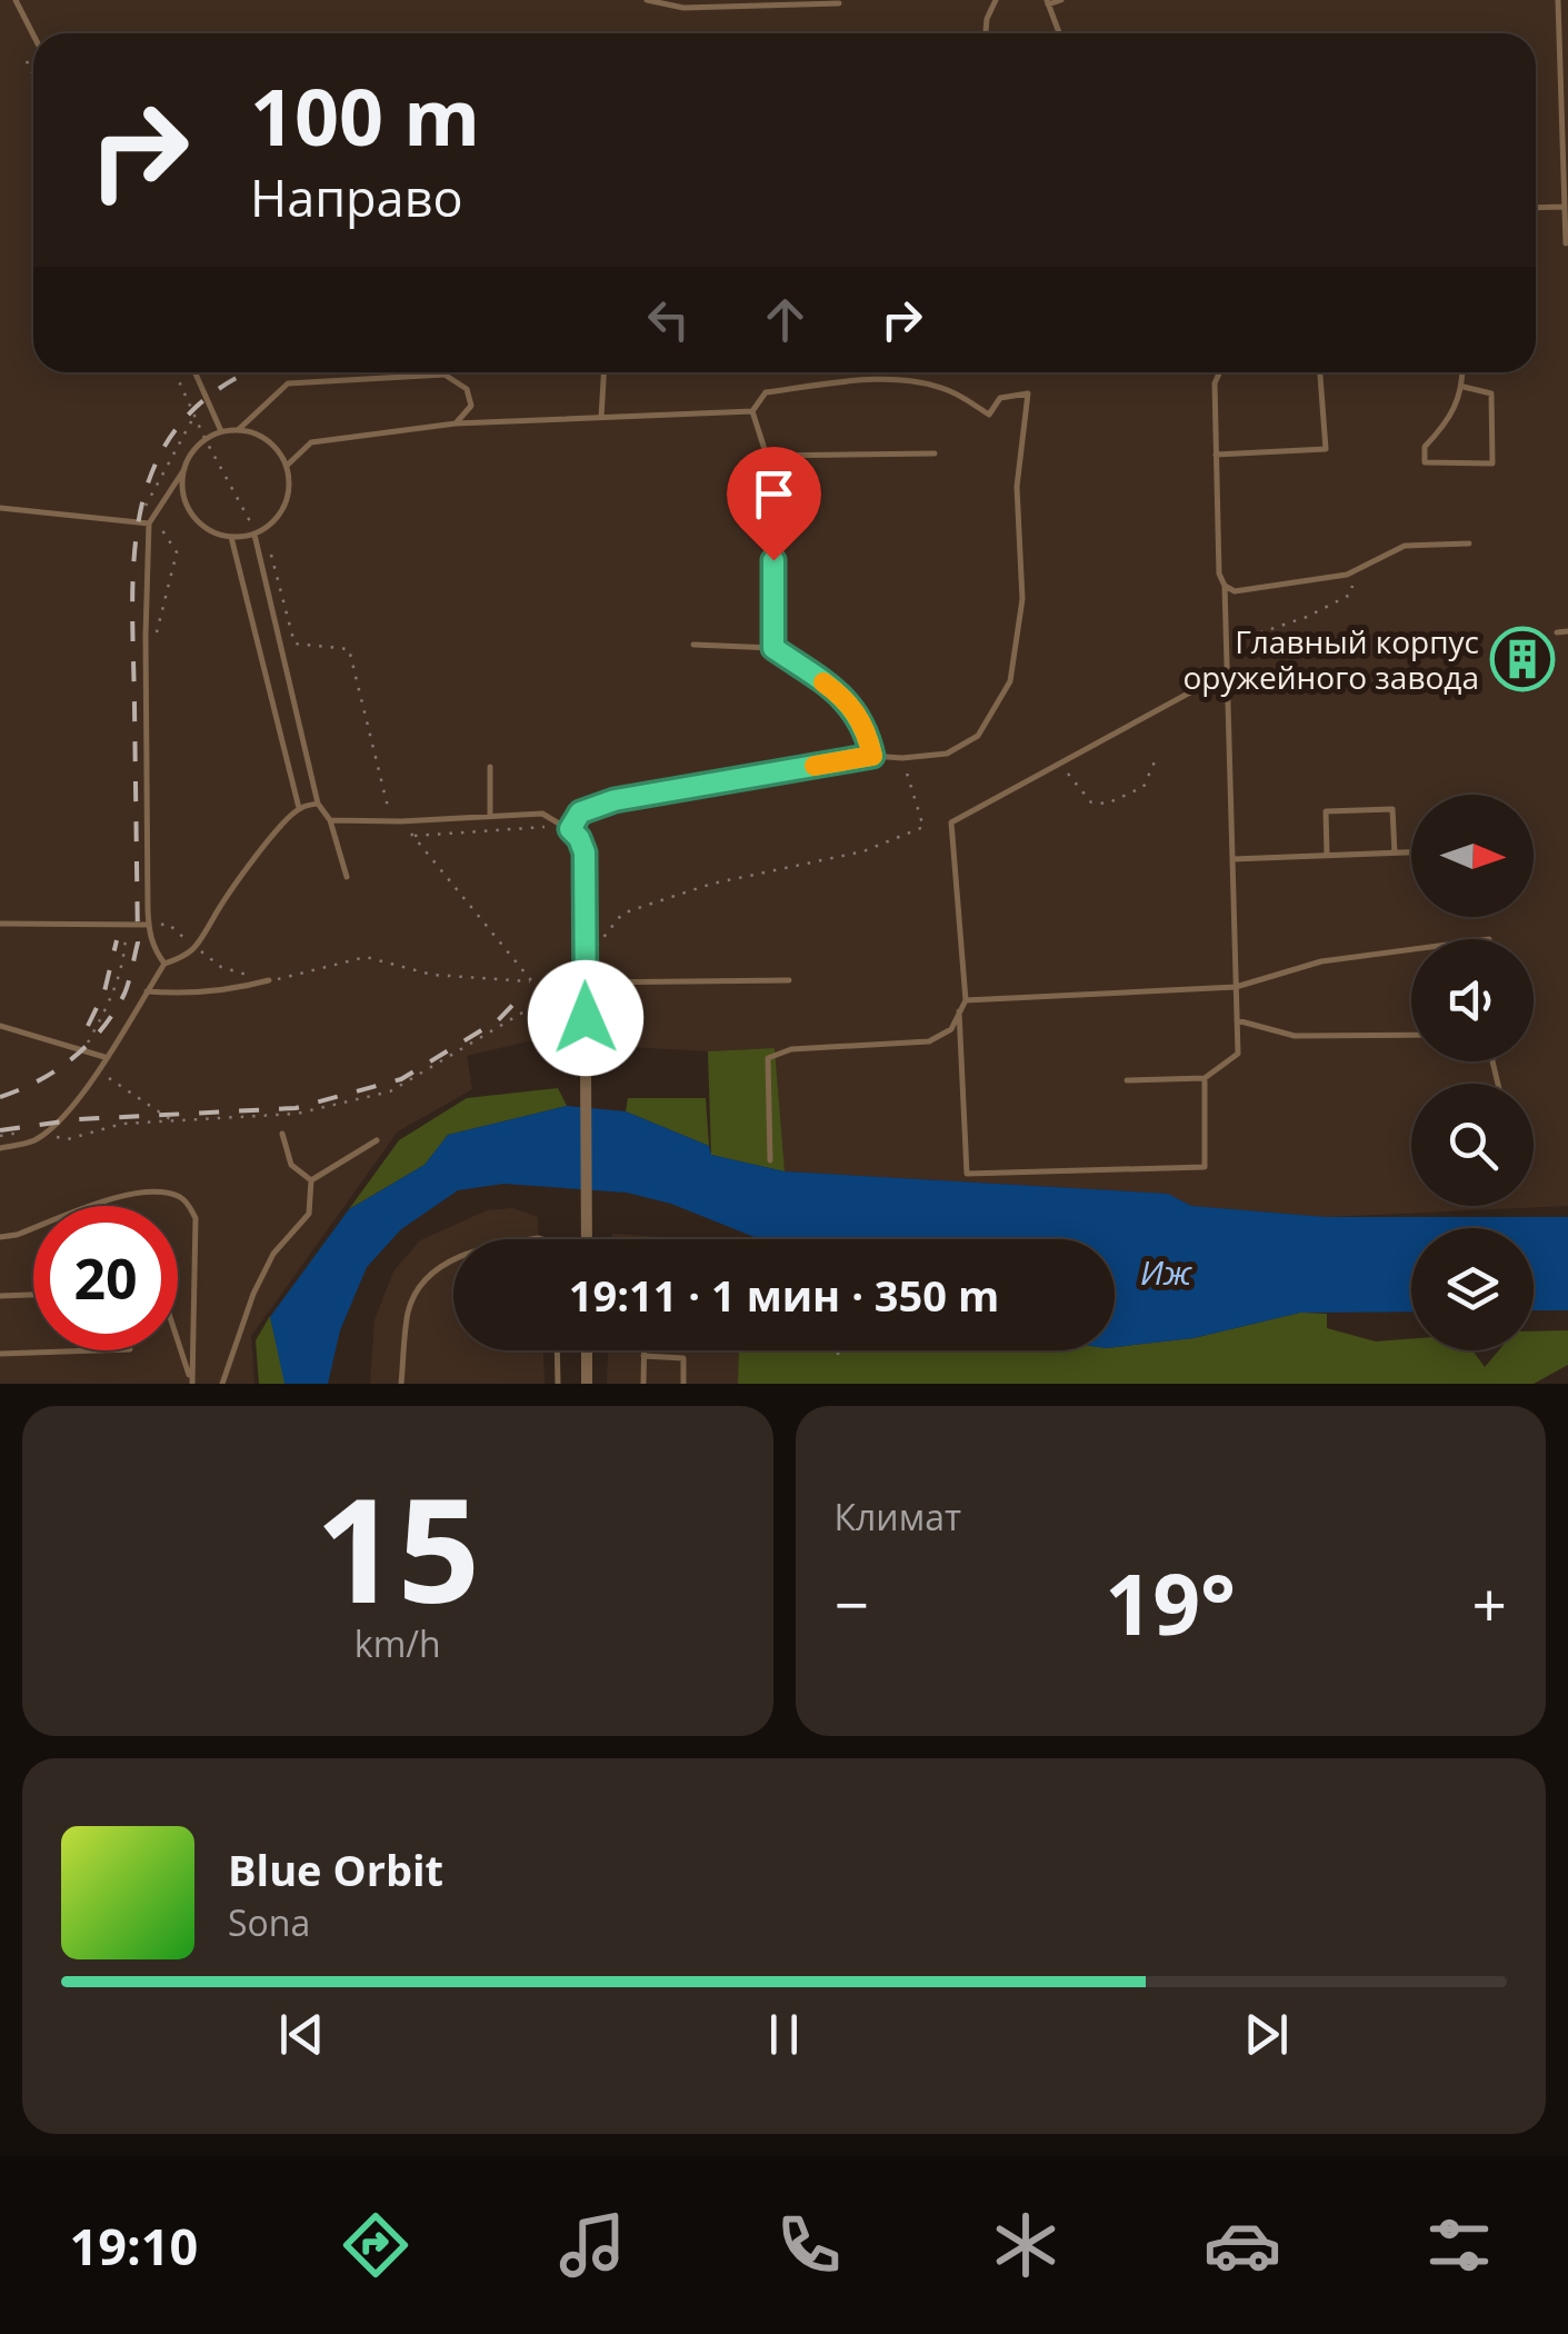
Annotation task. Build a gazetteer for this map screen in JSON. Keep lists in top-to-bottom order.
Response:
{
  "water": ["Иж"],
  "places": {
    "building": ["Главный корпус оружейного завода"]
  },
  "north": "right",
  "page": {
    "turn": ["100 m", "Направо"],
    "limit": "20",
    "trip": "19:11 · 1 мин · 350 m",
    "tile": [
      ["15", "km/h"],
      "Климат"
    ],
    "heat": ["−", "19°", "+"],
    "song": ["Blue Orbit", "Sona"],
    "tabs": "19:10"
  }
}
